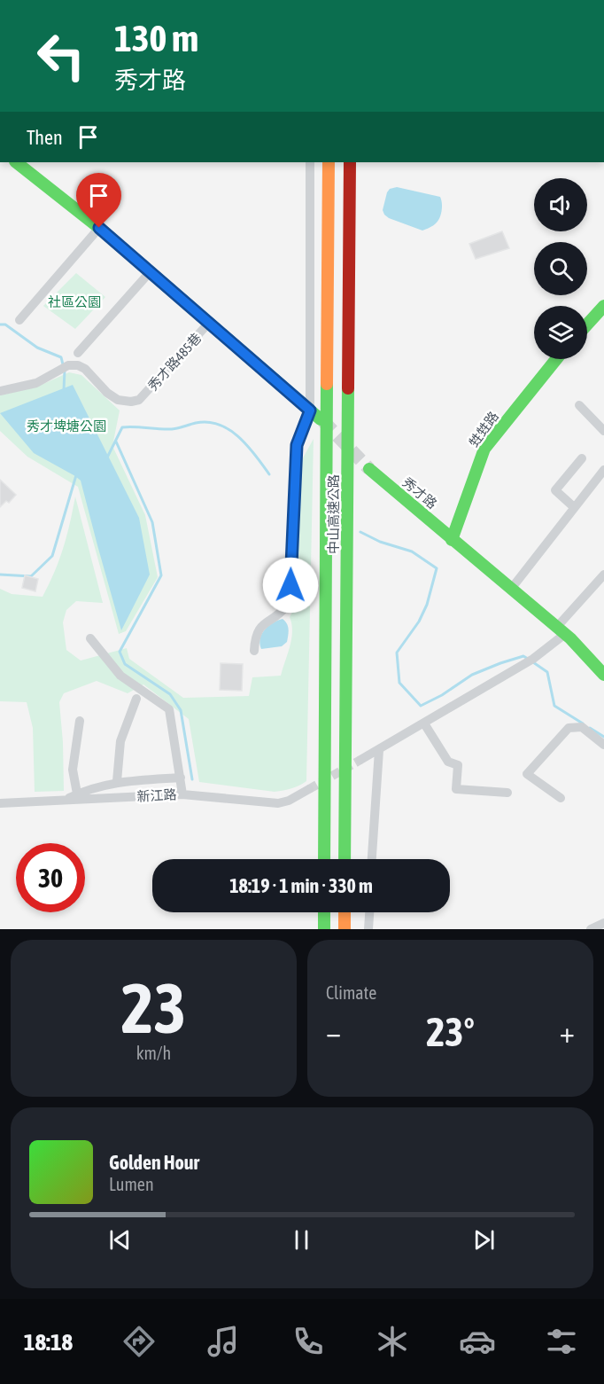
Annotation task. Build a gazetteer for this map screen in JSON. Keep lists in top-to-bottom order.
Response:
{
  "streets": {
    "main road": ["甡甡路", "秀才路", "中山高速公路"],
    "street": ["秀才路485巷", "新江路"]
  },
  "crossings": [
    ["甡甡路", "秀才路"]
  ],
  "parks": ["社區公園", "秀才埤塘公園"],
  "page": {
    "turn": ["130 m", "秀才路"],
    "then": "Then",
    "limit": "30",
    "trip": "18:19 · 1 min · 330 m",
    "tile": [
      ["23", "km/h"],
      "Climate"
    ],
    "heat": ["−", "23°", "+"],
    "song": ["Golden Hour", "Lumen"],
    "tabs": "18:18"
  }
}
